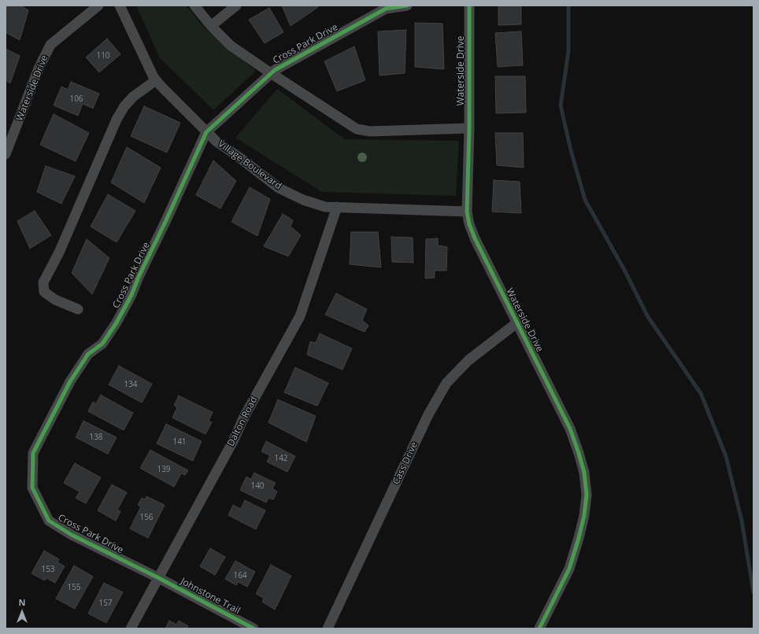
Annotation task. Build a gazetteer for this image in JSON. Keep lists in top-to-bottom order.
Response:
{
  "streets": {
    "street": [
      "Cross Park Drive",
      "Waterside Drive",
      "Village Boulevard",
      "Dalton Road",
      "Cass Drive",
      "Johnstone Trail"
    ]
  },
  "crossings": [
    ["Cross Park Drive", "Village Boulevard"],
    ["Cross Park Drive", "Dalton Road"],
    ["Cross Park Drive", "Johnstone Trail"],
    ["Waterside Drive", "Village Boulevard"],
    ["Waterside Drive", "Cass Drive"],
    ["Village Boulevard", "Dalton Road"],
    ["Dalton Road", "Johnstone Trail"]
  ],
  "house_numbers": [
    "110",
    "106",
    "134",
    "138",
    "141",
    "142",
    "139",
    "140",
    "156",
    "153",
    "164",
    "155",
    "157"
  ],
  "north": "top"
}
